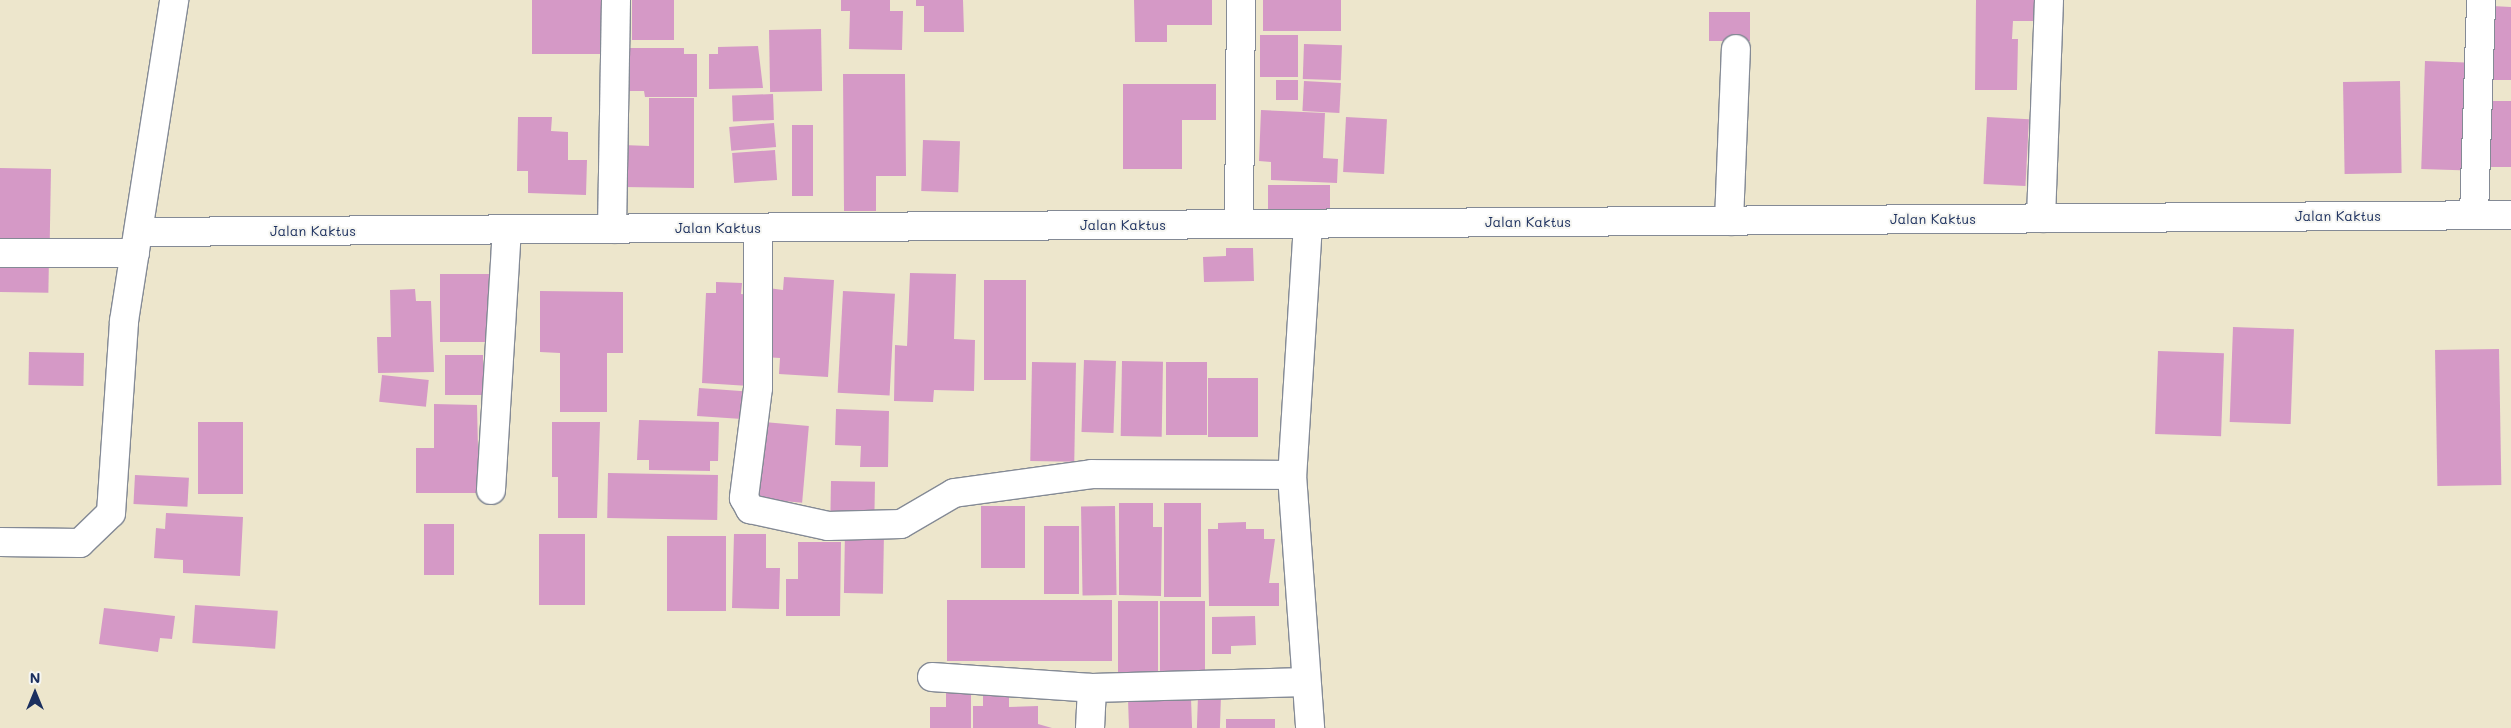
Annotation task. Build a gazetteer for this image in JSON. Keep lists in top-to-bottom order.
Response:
{
  "streets": {
    "street": ["Jalan Kaktus"]
  },
  "north": "top"
}
